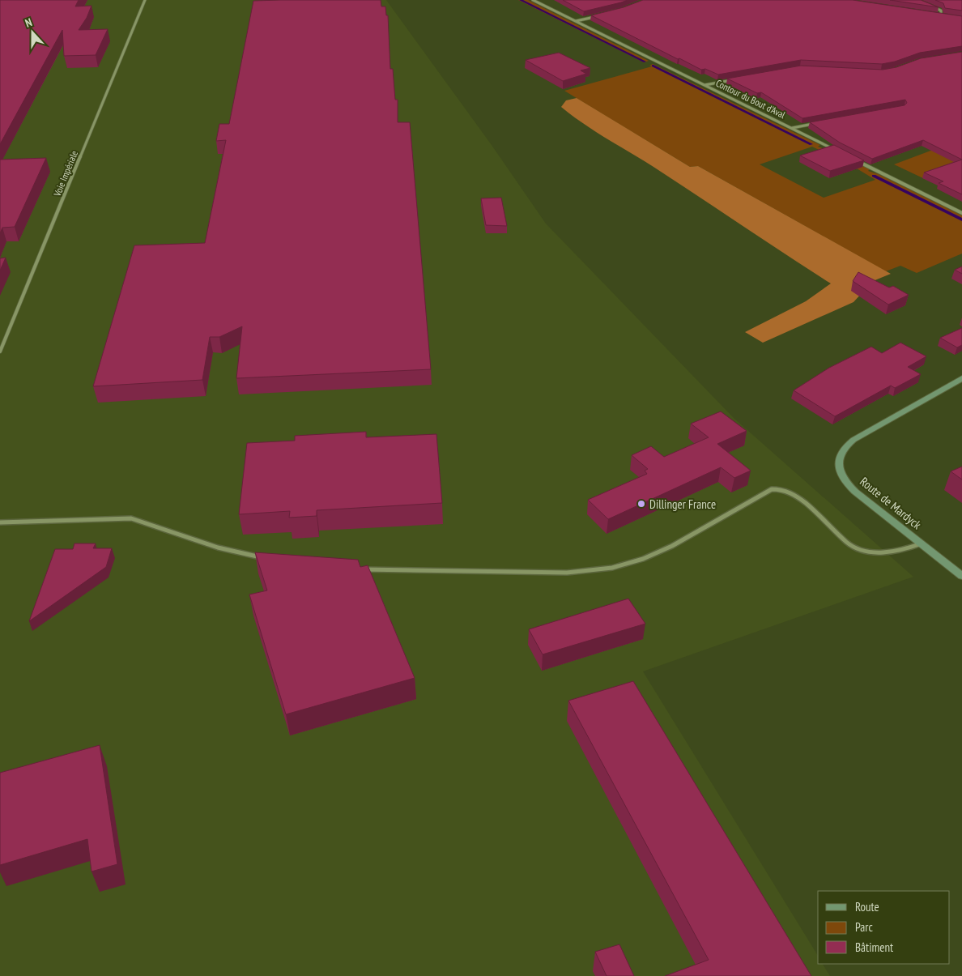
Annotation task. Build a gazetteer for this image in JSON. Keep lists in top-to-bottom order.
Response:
{
  "streets": {
    "main road": ["Route de Mardyck"],
    "street": ["Contour du Bout d'Aval", "Voie Impériale"]
  },
  "places": ["Dillinger France"],
  "legend": ["Route", "Parc", "Bâtiment"],
  "north": "top"
}
